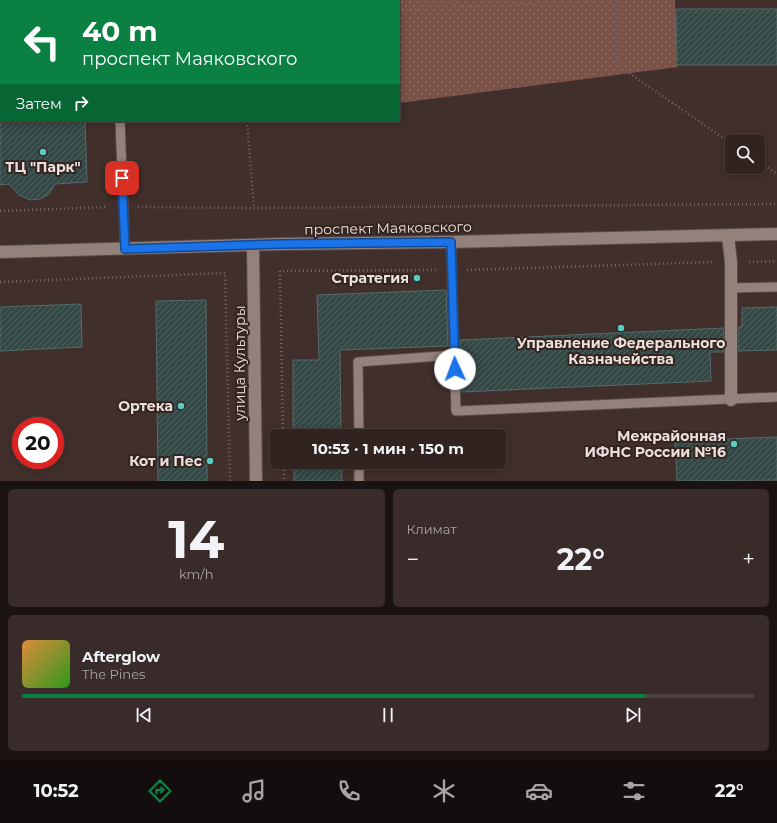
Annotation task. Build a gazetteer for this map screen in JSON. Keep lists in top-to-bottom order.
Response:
{
  "streets": {
    "street": ["проспект Маяковского", "улица Культуры"]
  },
  "crossings": [
    ["проспект Маяковского", "улица Культуры"]
  ],
  "places": [
    "ТЦ \"Парк\"",
    "Стратегия",
    "Управление Федерального Казначейства",
    "Ортека",
    "Межрайонная ИФНС России №16",
    "Кот и Пес"
  ],
  "page": {
    "turn": ["40 m", "проспект Маяковского"],
    "then": "Затем",
    "limit": "20",
    "trip": "10:53 · 1 мин · 150 m",
    "tile": [
      ["14", "km/h"],
      "Климат"
    ],
    "heat": ["−", "22°", "+"],
    "song": ["Afterglow", "The Pines"],
    "tabs": ["10:52", "22°"]
  }
}
